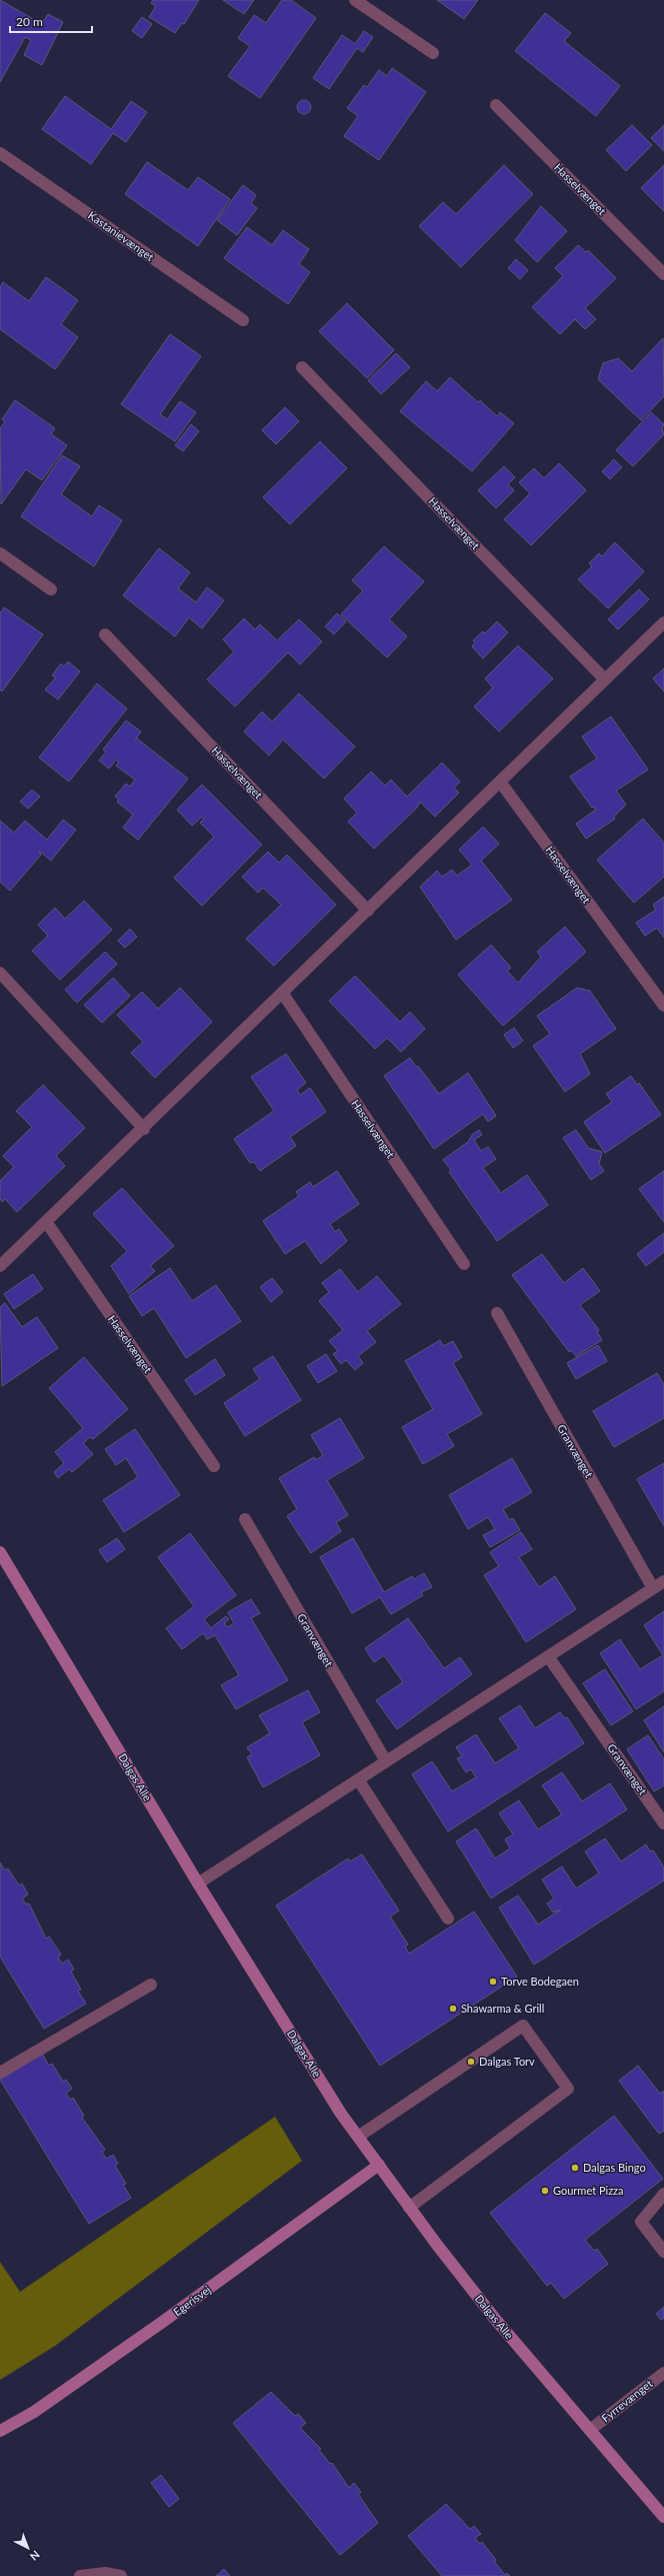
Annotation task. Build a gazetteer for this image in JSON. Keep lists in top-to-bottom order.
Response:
{
  "streets": {
    "street": [
      "Hasselvænget",
      "Kastanievænget",
      "Granvænget",
      "Dalgas Alle",
      "Egerisvej",
      "Fyrrevænget"
    ]
  },
  "crossings": [
    ["Dalgas Alle", "Egerisvej"],
    ["Dalgas Alle", "Fyrrevænget"]
  ],
  "places": [
    "Torve Bodegaen",
    "Shawarma & Grill",
    "Dalgas Torv",
    "Dalgas Bingo",
    "Gourmet Pizza"
  ],
  "scale_bar": "20 m",
  "north": "bottom right"
}
